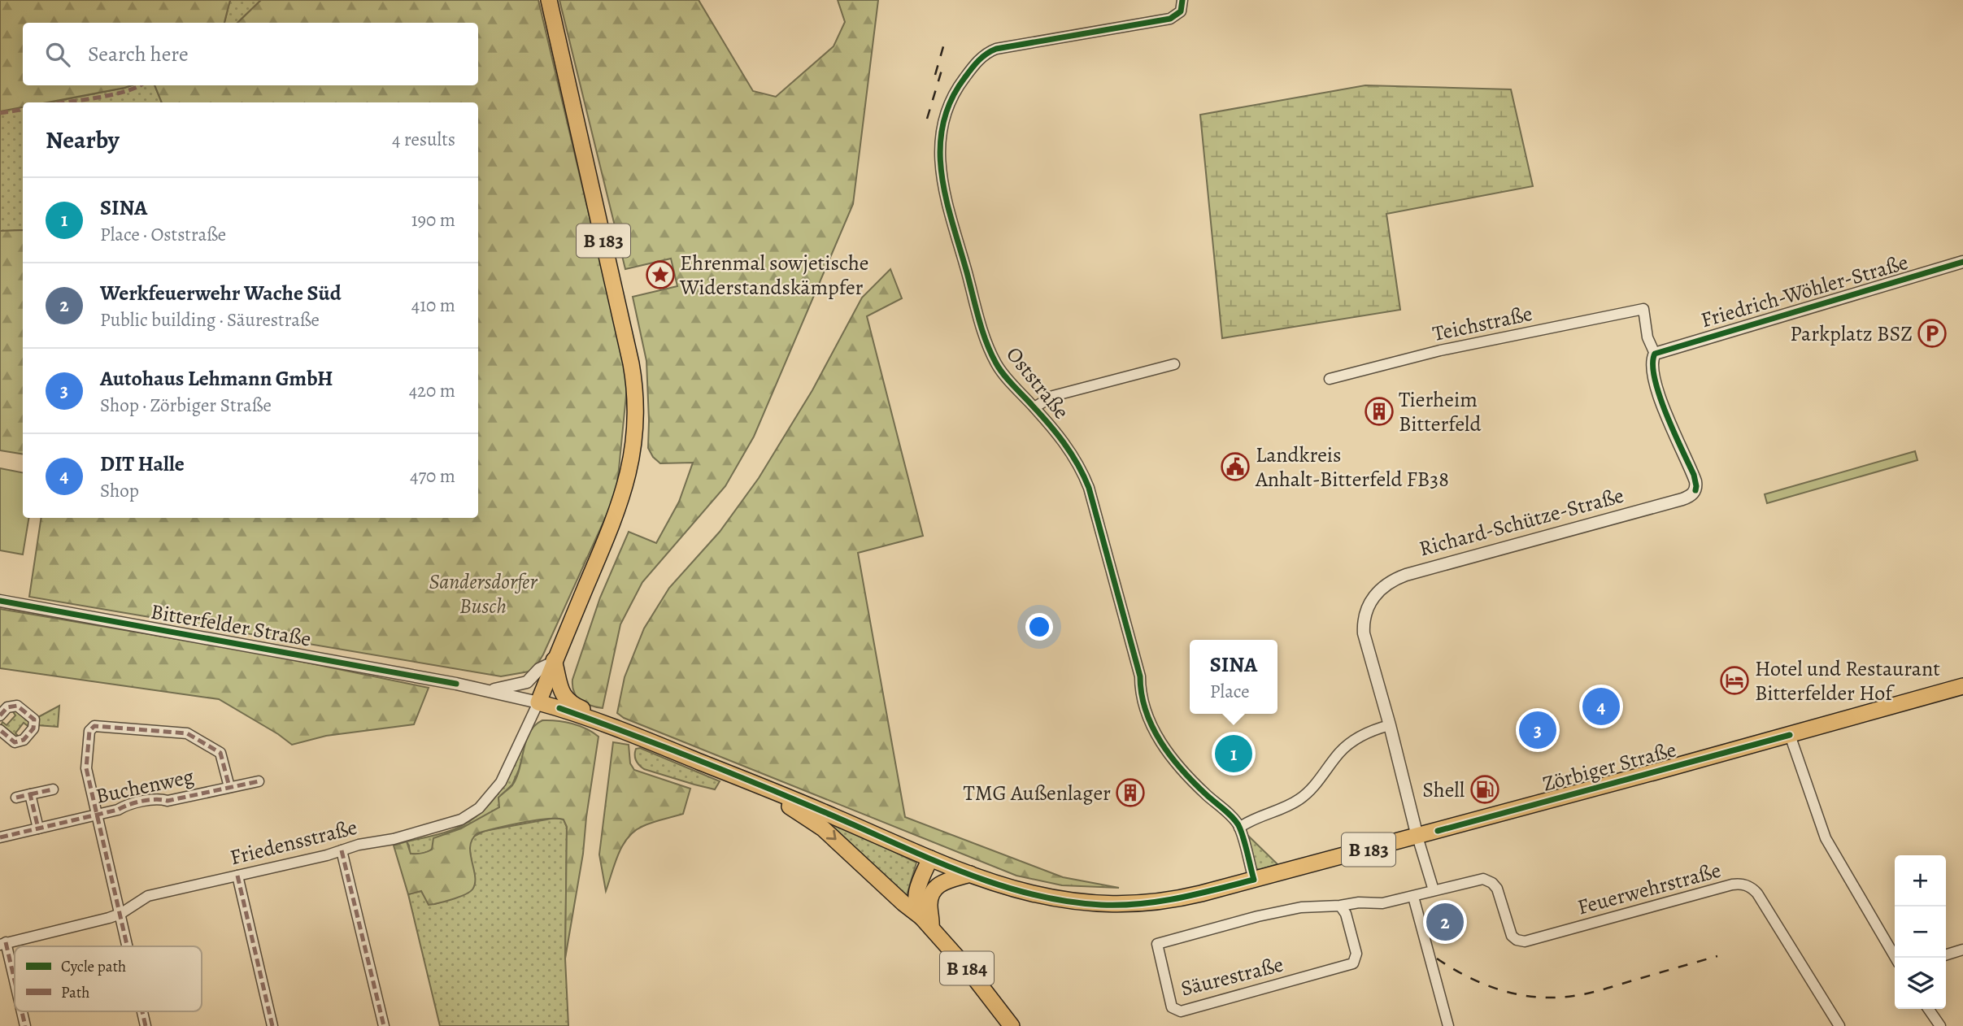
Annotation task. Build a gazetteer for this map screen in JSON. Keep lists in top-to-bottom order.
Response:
{
  "streets": {
    "main road": ["B 183", "Zörbiger Straße", "B 184"],
    "street": [
      "Friedrich-Wöhler-Straße",
      "Teichstraße",
      "Oststraße",
      "Richard-Schütze-Straße",
      "Bitterfelder Straße",
      "Buchenweg",
      "Friedensstraße",
      "Feuerwehrstraße",
      "Säurestraße"
    ]
  },
  "crossings": [
    ["B 183", "Bitterfelder Straße"],
    ["B 183", "Zörbiger Straße"],
    ["B 183", "Friedensstraße"],
    ["B 183", "B 184"],
    ["Friedrich-Wöhler-Straße", "Teichstraße"],
    ["Friedrich-Wöhler-Straße", "Richard-Schütze-Straße"],
    ["Teichstraße", "Richard-Schütze-Straße"],
    ["Oststraße", "Zörbiger Straße"],
    ["Bitterfelder Straße", "Friedensstraße"],
    ["Feuerwehrstraße", "Säurestraße"]
  ],
  "parks": ["Sandersdorfer Busch"],
  "places": {
    "place": ["Ehrenmal sowjetische Widerstandskämpfer"],
    "parking": ["Parkplatz BSZ"],
    "building": ["Tierheim Bitterfeld", "TMG Außenlager"],
    "public building": ["Landkreis Anhalt-Bitterfeld FB38"],
    "hotel": ["Hotel und Restaurant Bitterfelder Hof"],
    "fuel station": ["Shell"]
  },
  "legend": ["Cycle path", "Path"],
  "page": {
    "search": "Search here",
    "heading": ["Nearby", "4 results"],
    "list": [
      {
        "mark": "1",
        "name": "SINA",
        "note": "Place · Oststraße",
        "value": "190 m"
      },
      {
        "mark": "2",
        "name": "Werkfeuerwehr Wache Süd",
        "note": "Public building · Säurestraße",
        "value": "410 m"
      },
      {
        "mark": "3",
        "name": "Autohaus Lehmann GmbH",
        "note": "Shop · Zörbiger Straße",
        "value": "420 m"
      },
      {
        "mark": "4",
        "name": "DIT Halle",
        "note": "Shop",
        "value": "470 m"
      }
    ],
    "popup": ["SINA", "Place"],
    "pins": [
      "4",
      "3",
      "1",
      "2"
    ],
    "map_buttons": ["+", "−"]
  }
}
